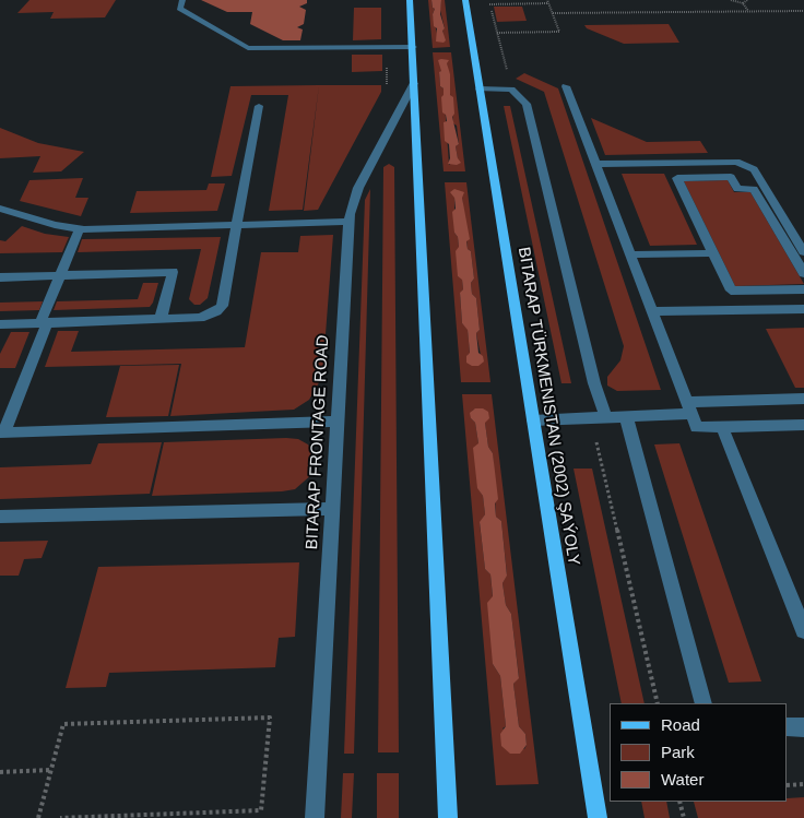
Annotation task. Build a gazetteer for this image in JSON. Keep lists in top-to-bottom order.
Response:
{
  "streets": {
    "main road": ["BITARAP TÜRKMENISTAN (2002) ŞAÝOLY"],
    "street": ["BITARAP FRONTAGE ROAD"]
  },
  "legend": ["Road", "Park", "Water"]
}
